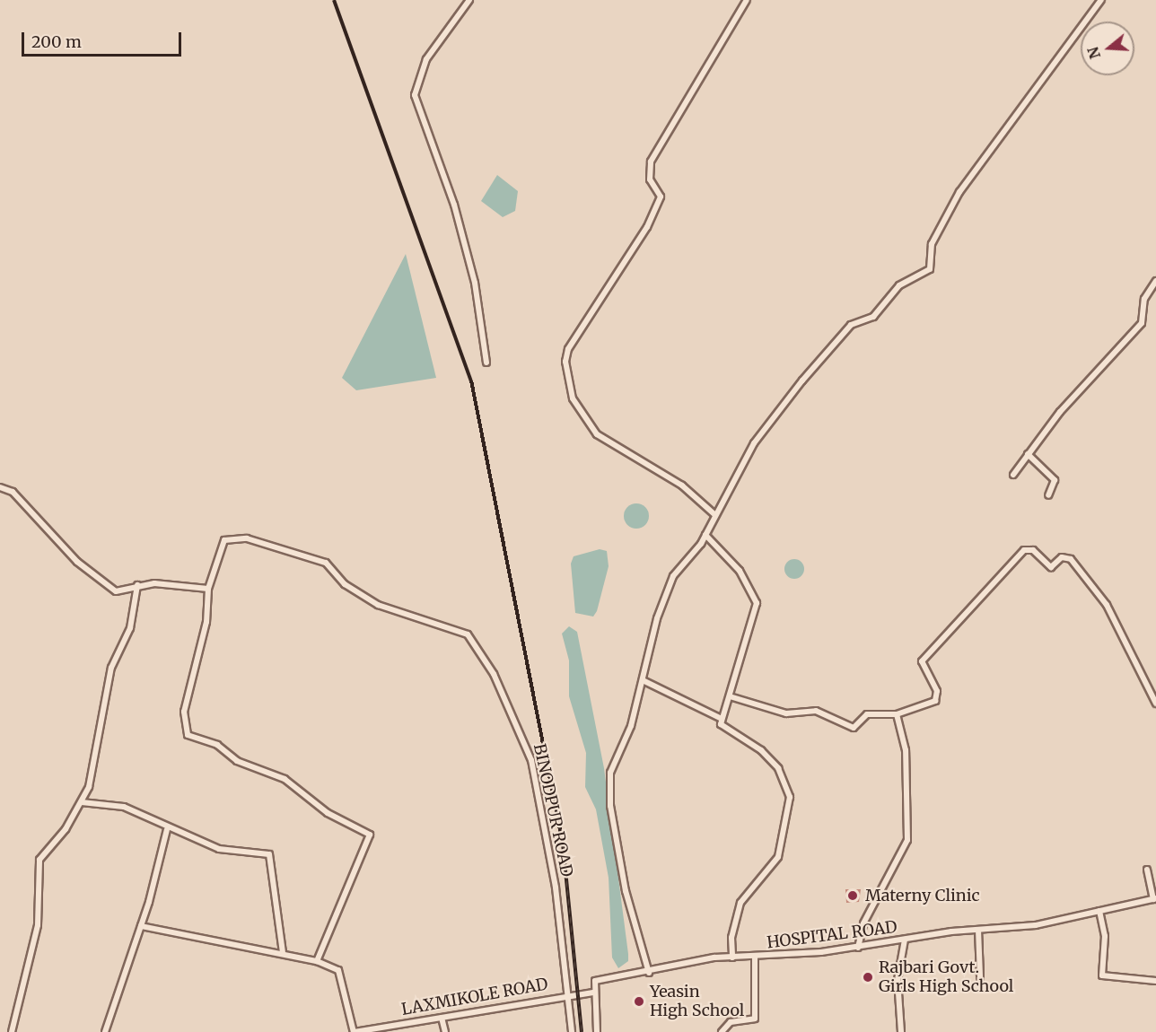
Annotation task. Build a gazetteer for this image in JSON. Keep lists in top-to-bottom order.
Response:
{
  "streets": {
    "street": ["BINODPUR ROAD", "HOSPITAL ROAD", "LAXMIKOLE ROAD"]
  },
  "crossings": [
    ["BINODPUR ROAD", "LAXMIKOLE ROAD"],
    ["HOSPITAL ROAD", "LAXMIKOLE ROAD"]
  ],
  "places": ["Materny Clinic", "Rajbari Govt. Girls High School", "Yeasin High School"],
  "scale_bar": "200 m",
  "north": "left"
}
